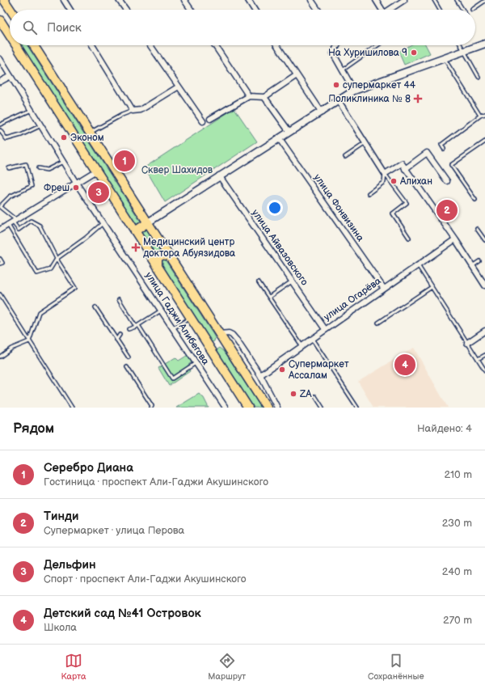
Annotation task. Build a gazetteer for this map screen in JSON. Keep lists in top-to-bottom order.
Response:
{
  "streets": {
    "street": [
      "улица Фонвизина",
      "улица Айвазовского",
      "улица Огарёва",
      "улица Гаджи Алибегова"
    ]
  },
  "crossings": [
    ["улица Фонвизина", "улица Огарёва"],
    ["улица Айвазовского", "улица Огарёва"]
  ],
  "parks": ["Сквер Шахидов"],
  "places": {
    "other": [
      "На Хуришилова 9",
      "супермаркет 44",
      "Эконом",
      "Алихан",
      "Фреш",
      "Супермаркет Ассалам",
      "ZA"
    ],
    "health": ["Поликлиника № 8", "Медицинский центр доктора Абуязидова"]
  },
  "page": {
    "search": "Поиск",
    "pins": [
      "1",
      "3",
      "2",
      "4"
    ],
    "heading": ["Рядом", "Найдено: 4"],
    "list": [
      {
        "mark": "1",
        "name": "Серебро Диана",
        "note": "Гостиница · проспект Али-Гаджи Акушинского",
        "value": "210 m"
      },
      {
        "mark": "2",
        "name": "Тинди",
        "note": "Супермаркет · улица Перова",
        "value": "230 m"
      },
      {
        "mark": "3",
        "name": "Дельфин",
        "note": "Спорт · проспект Али-Гаджи Акушинского",
        "value": "240 m"
      },
      {
        "mark": "4",
        "name": "Детский сад №41 Островок",
        "note": "Школа",
        "value": "270 m"
      }
    ],
    "nav": ["Карта", "Маршрут", "Сохранённые"]
  }
}
